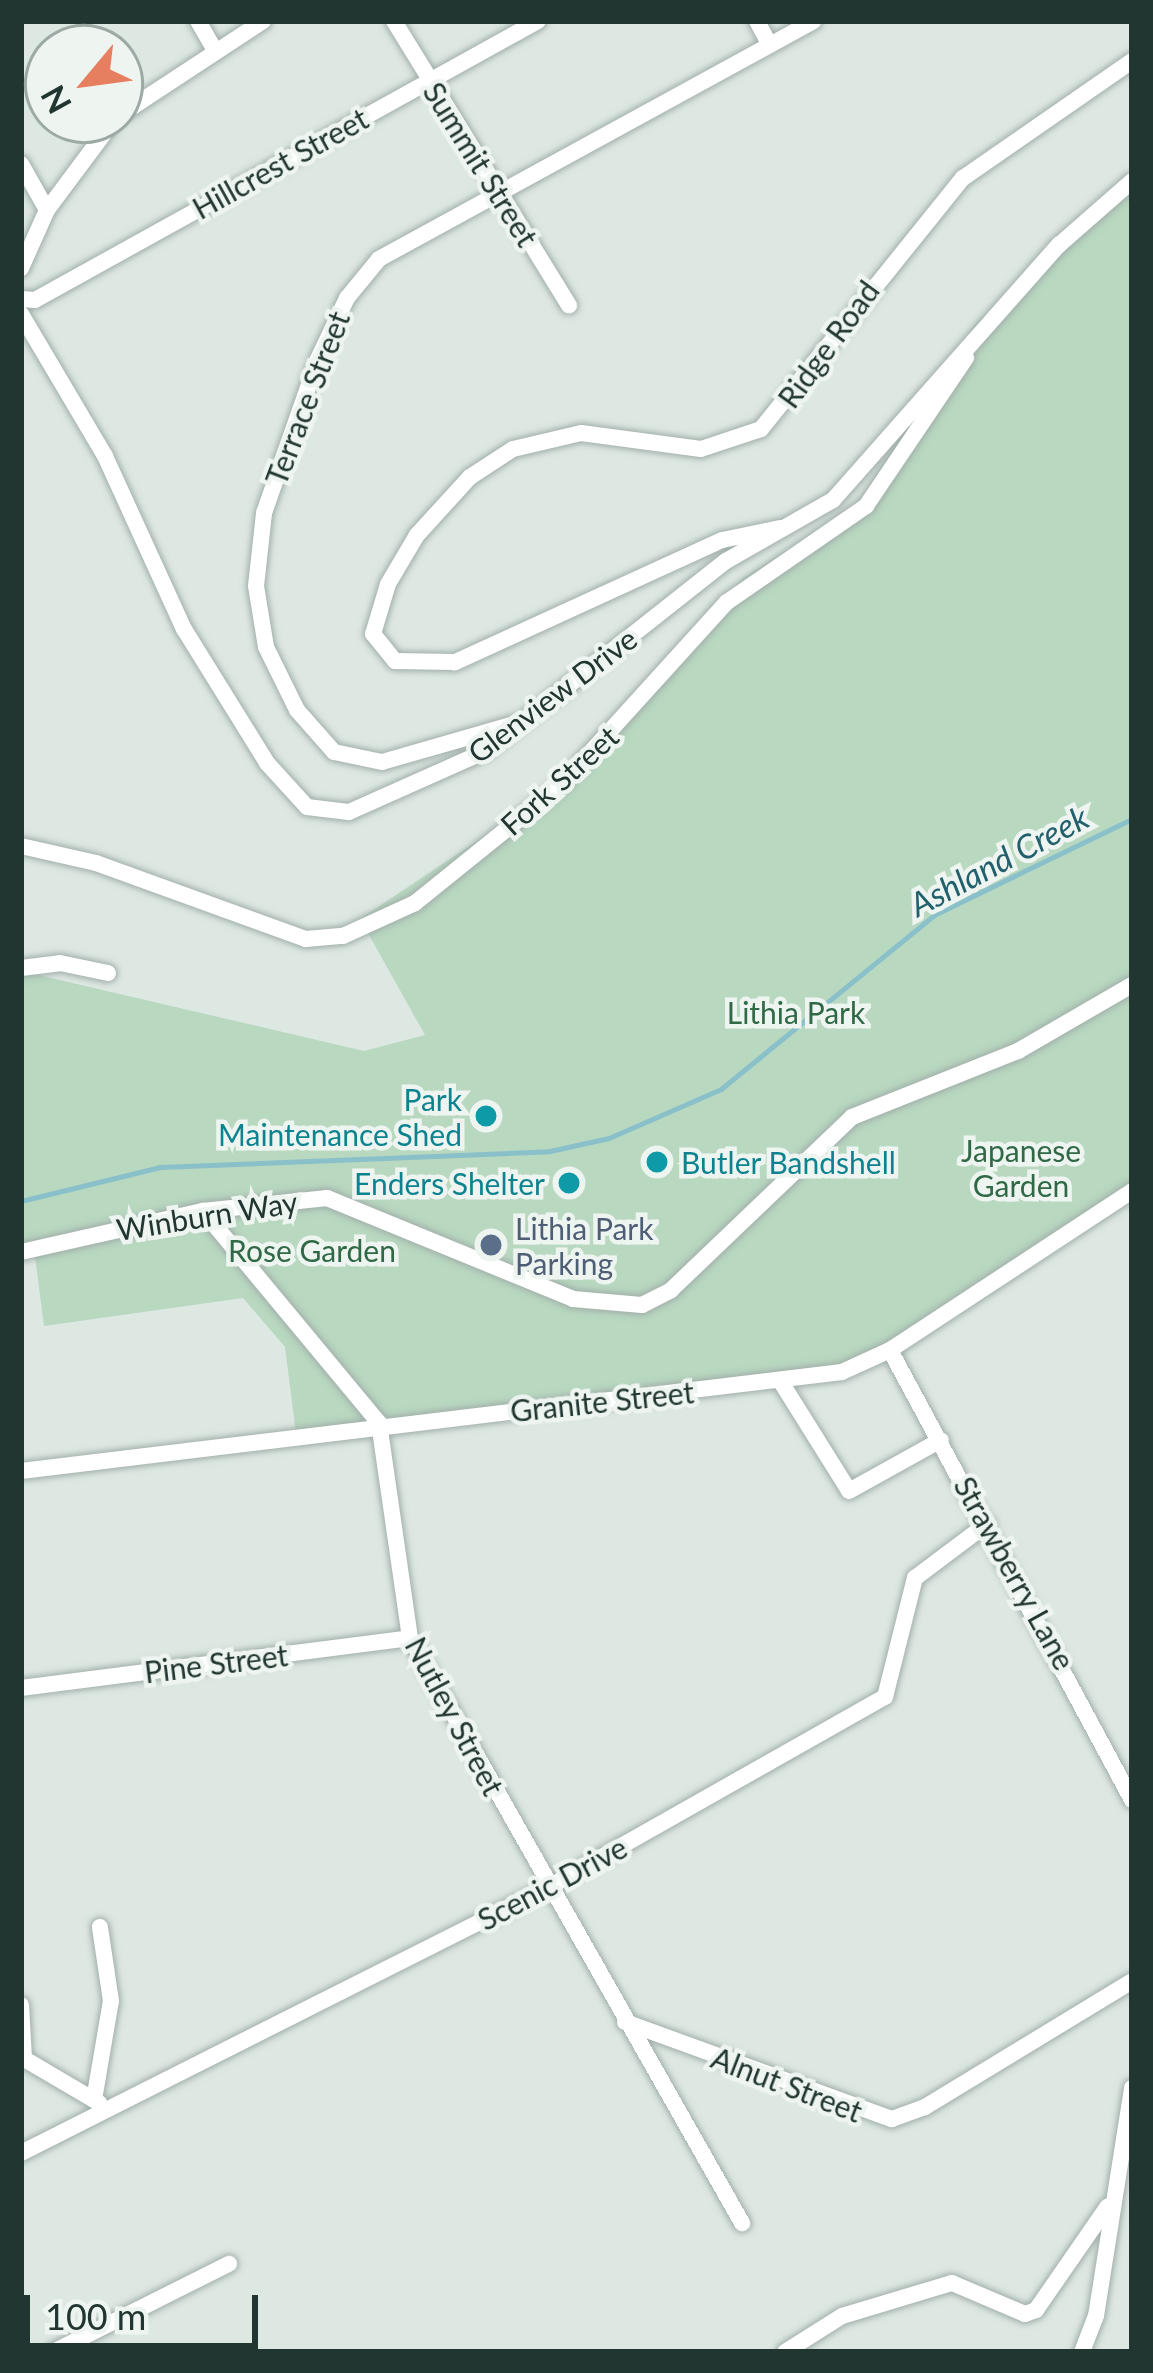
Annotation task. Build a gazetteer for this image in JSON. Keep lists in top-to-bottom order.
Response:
{
  "streets": {
    "street": [
      "Hillcrest Street",
      "Summit Street",
      "Ridge Road",
      "Terrace Street",
      "Glenview Drive",
      "Fork Street",
      "Winburn Way",
      "Granite Street",
      "Strawberry Lane",
      "Pine Street",
      "Nutley Street",
      "Scenic Drive",
      "Alnut Street"
    ]
  },
  "crossings": [
    ["Hillcrest Street", "Summit Street"],
    ["Summit Street", "Terrace Street"],
    ["Ridge Road", "Glenview Drive"],
    ["Terrace Street", "Glenview Drive"],
    ["Glenview Drive", "Fork Street"],
    ["Granite Street", "Strawberry Lane"],
    ["Granite Street", "Nutley Street"],
    ["Strawberry Lane", "Scenic Drive"],
    ["Pine Street", "Nutley Street"],
    ["Nutley Street", "Scenic Drive"],
    ["Nutley Street", "Alnut Street"]
  ],
  "water": ["Ashland Creek"],
  "parks": ["Lithia Park", "Japanese Garden", "Rose Garden"],
  "places": [
    "Park Maintenance Shed",
    "Butler Bandshell",
    "Enders Shelter",
    "Lithia Park Parking"
  ],
  "scale_bar": "100 m",
  "north": "bottom left"
}
